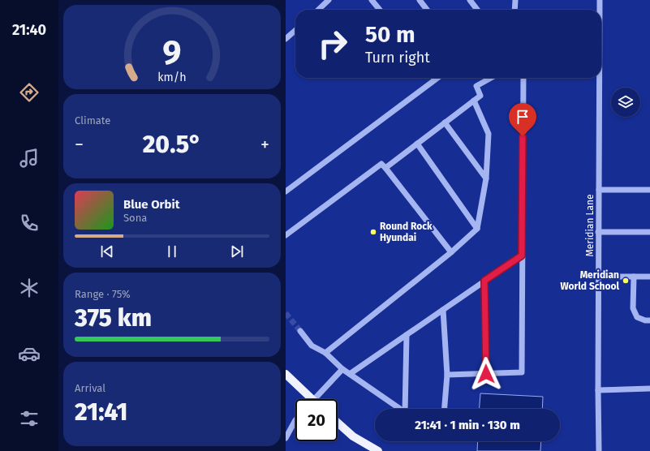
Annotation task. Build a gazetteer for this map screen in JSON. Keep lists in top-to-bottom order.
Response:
{
  "streets": {
    "street": ["Meridian Lane"]
  },
  "places": ["Round Rock Hyundai", "Meridian World School"],
  "page": {
    "tabs": "21:40",
    "turn": ["50 m", "Turn right"],
    "tile": [
      "Climate",
      ["Range · 75%", "375 km"],
      ["Arrival", "21:41"]
    ],
    "heat": ["−", "20.5°", "+"],
    "song": ["Blue Orbit", "Sona"],
    "limit": "20",
    "trip": "21:41 · 1 min · 130 m",
    "gauge": ["9", "km/h"]
  }
}
